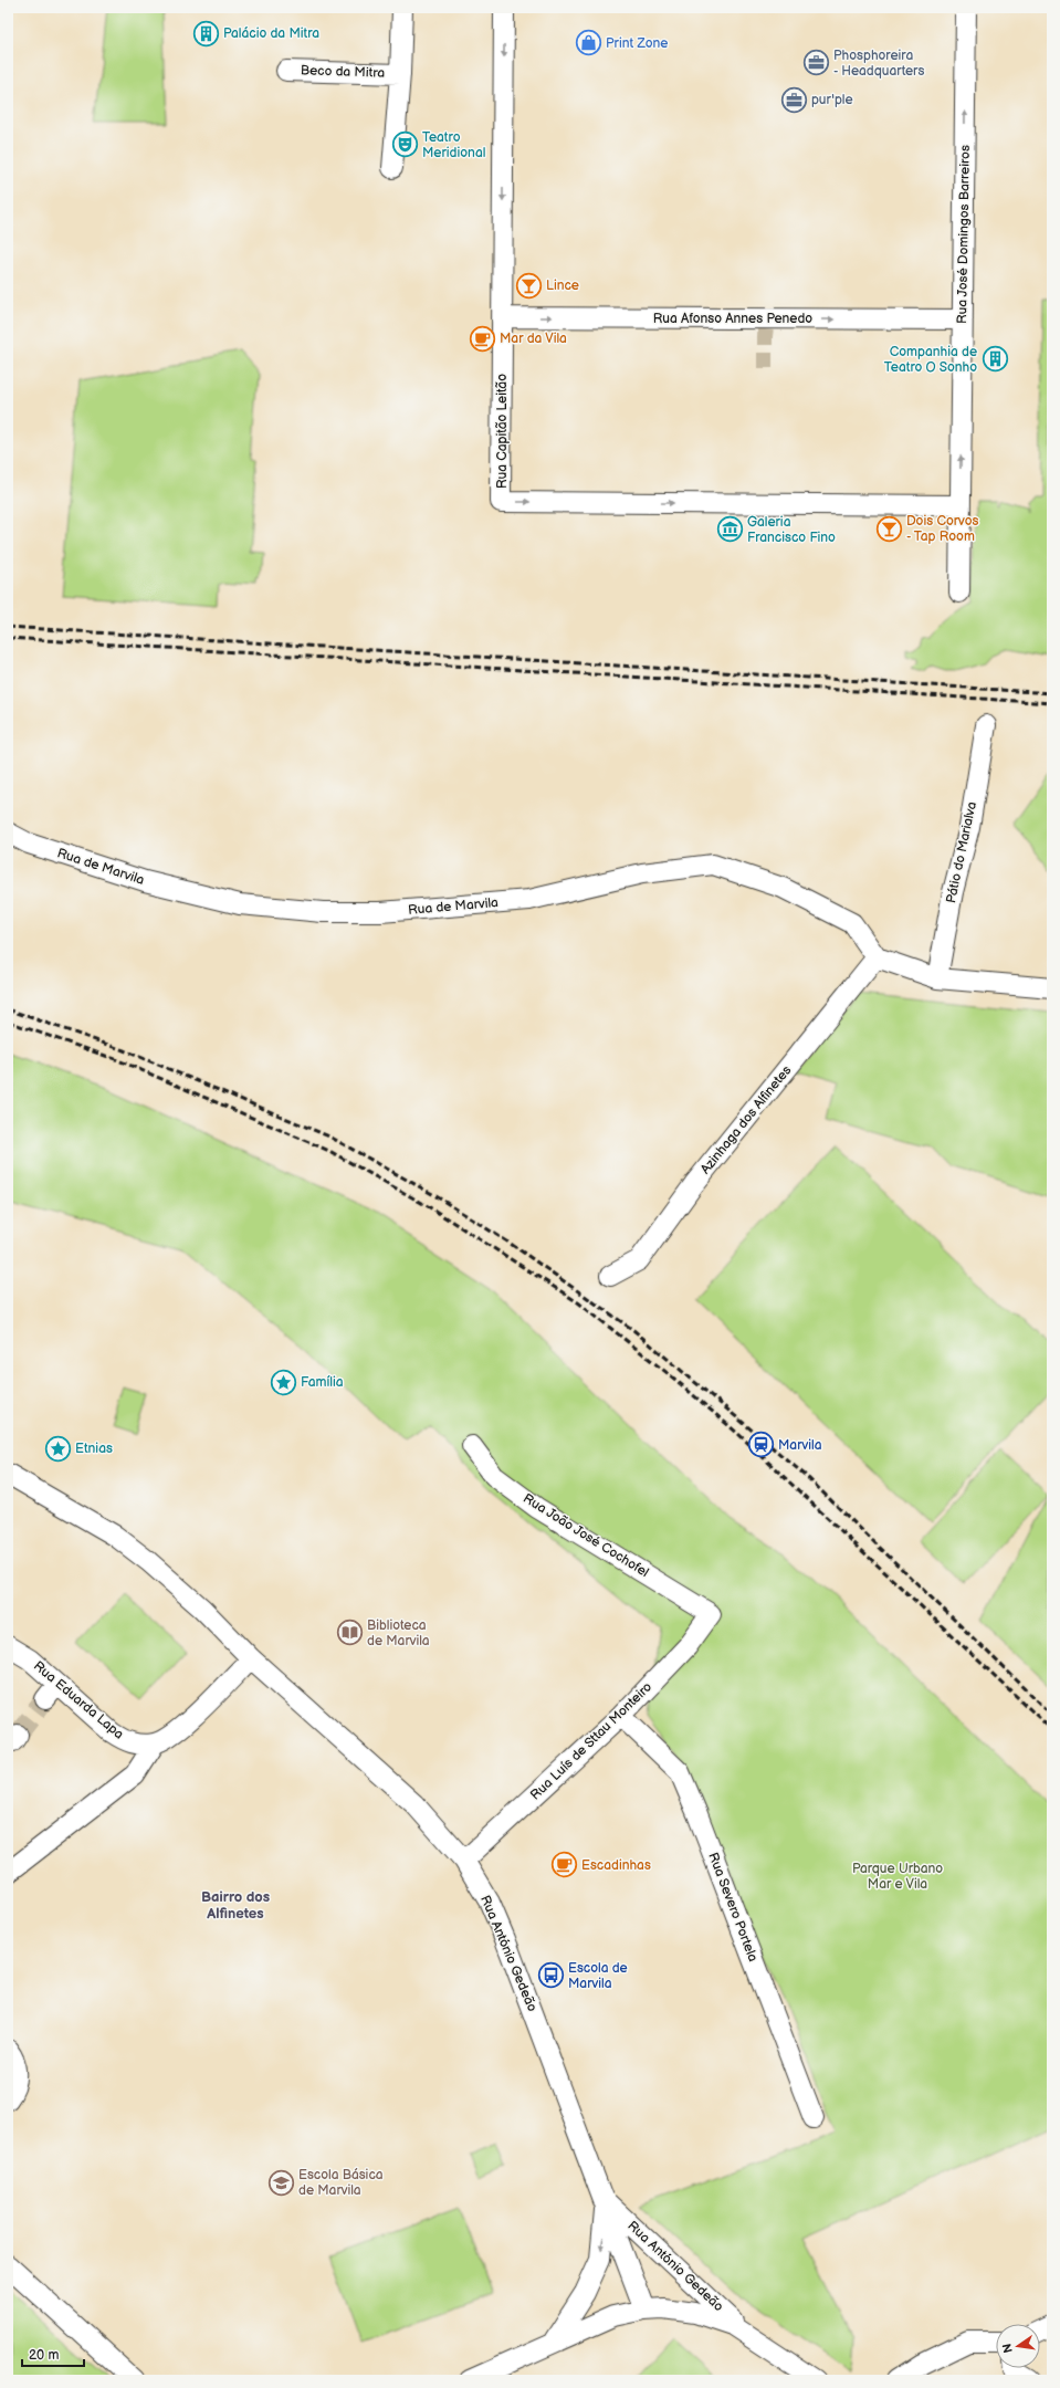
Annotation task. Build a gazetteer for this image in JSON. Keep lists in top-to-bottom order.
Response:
{
  "streets": {
    "street": [
      "Beco da Mitra",
      "Rua José Domingos Barreiros",
      "Rua Afonso Annes Penedo",
      "Rua Capitão Leitão",
      "Pátio do Marialva",
      "Rua de Marvila",
      "Azinhaga dos Alfinetes",
      "Rua João José Cochofel",
      "Rua Eduarda Lapa",
      "Rua Luís de Sttau Monteiro",
      "Rua Severo Portela",
      "Rua António Gedeão"
    ]
  },
  "crossings": [
    ["Rua José Domingos Barreiros", "Rua Afonso Annes Penedo"],
    ["Rua José Domingos Barreiros", "Rua Capitão Leitão"],
    ["Rua Afonso Annes Penedo", "Rua Capitão Leitão"],
    ["Rua de Marvila", "Azinhaga dos Alfinetes"],
    ["Rua João José Cochofel", "Rua Luís de Sttau Monteiro"],
    ["Rua Eduarda Lapa", "Rua António Gedeão"],
    ["Rua Luís de Sttau Monteiro", "Rua Severo Portela"],
    ["Rua Luís de Sttau Monteiro", "Rua António Gedeão"]
  ],
  "one_way": ["Rua José Domingos Barreiros", "Rua Afonso Annes Penedo"],
  "districts": ["Bairro dos Alfinetes"],
  "parks": ["Parque Urbano Mar e Vila"],
  "places": {
    "building": ["Palácio da Mitra", "Companhia de Teatro O Sonho"],
    "shop": ["Print Zone"],
    "office": ["Phosphoreira - Headquarters", "pur'ple"],
    "theatre": ["Teatro Meridional"],
    "bar": ["Lince", "Dois Corvos - Tap Room"],
    "cafe": ["Mar da Vila", "Escadinhas"],
    "museum": ["Galeria Francisco Fino"],
    "place": ["Família", "Etnias"],
    "station": ["Marvila"],
    "library": ["Biblioteca de Marvila"],
    "bus stop": ["Escola de Marvila"],
    "school or university": ["Escola Básica de Marvila"]
  },
  "scale_bar": "20 m",
  "north": "left"
}
